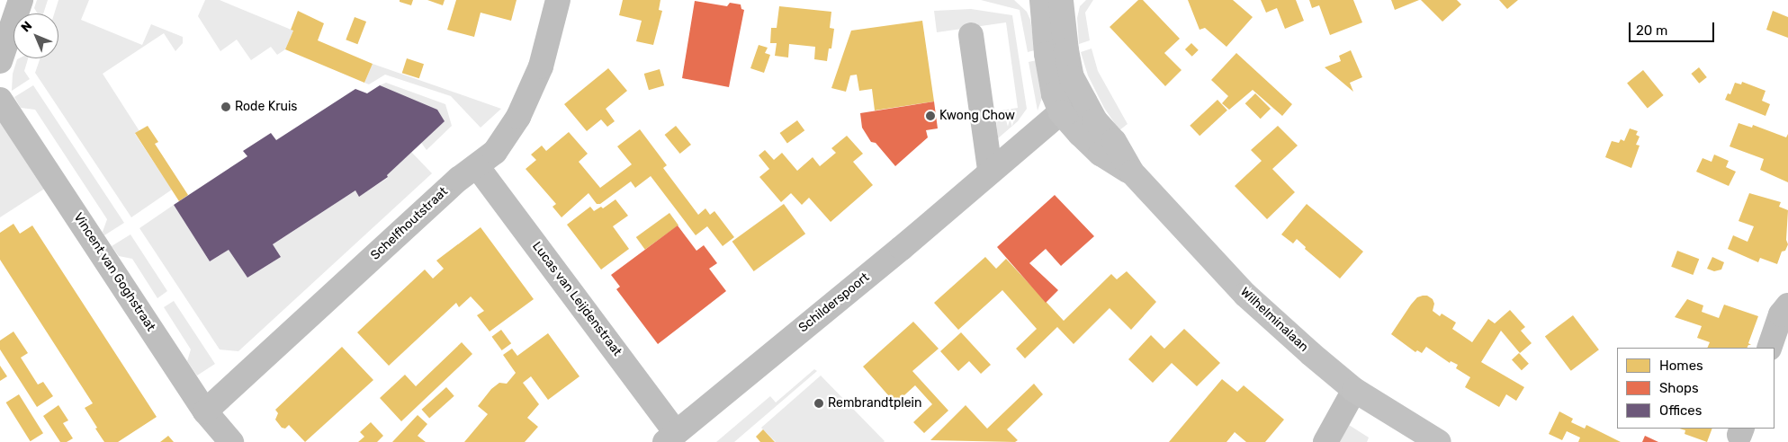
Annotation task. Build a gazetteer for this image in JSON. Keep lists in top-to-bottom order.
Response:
{
  "streets": {
    "street": [
      "Schelfhoutstraat",
      "Vincent van Goghstraat",
      "Lucas van Leijdenstraat",
      "Schilderspoort",
      "Wilhelminalaan"
    ]
  },
  "crossings": [
    ["Schelfhoutstraat", "Vincent van Goghstraat"],
    ["Schelfhoutstraat", "Lucas van Leijdenstraat"],
    ["Lucas van Leijdenstraat", "Schilderspoort"],
    ["Schilderspoort", "Wilhelminalaan"]
  ],
  "places": ["Rode Kruis", "Kwong Chow", "Rembrandtplein"],
  "legend": ["Homes", "Shops", "Offices"],
  "scale_bar": "20 m",
  "north": "top left"
}
